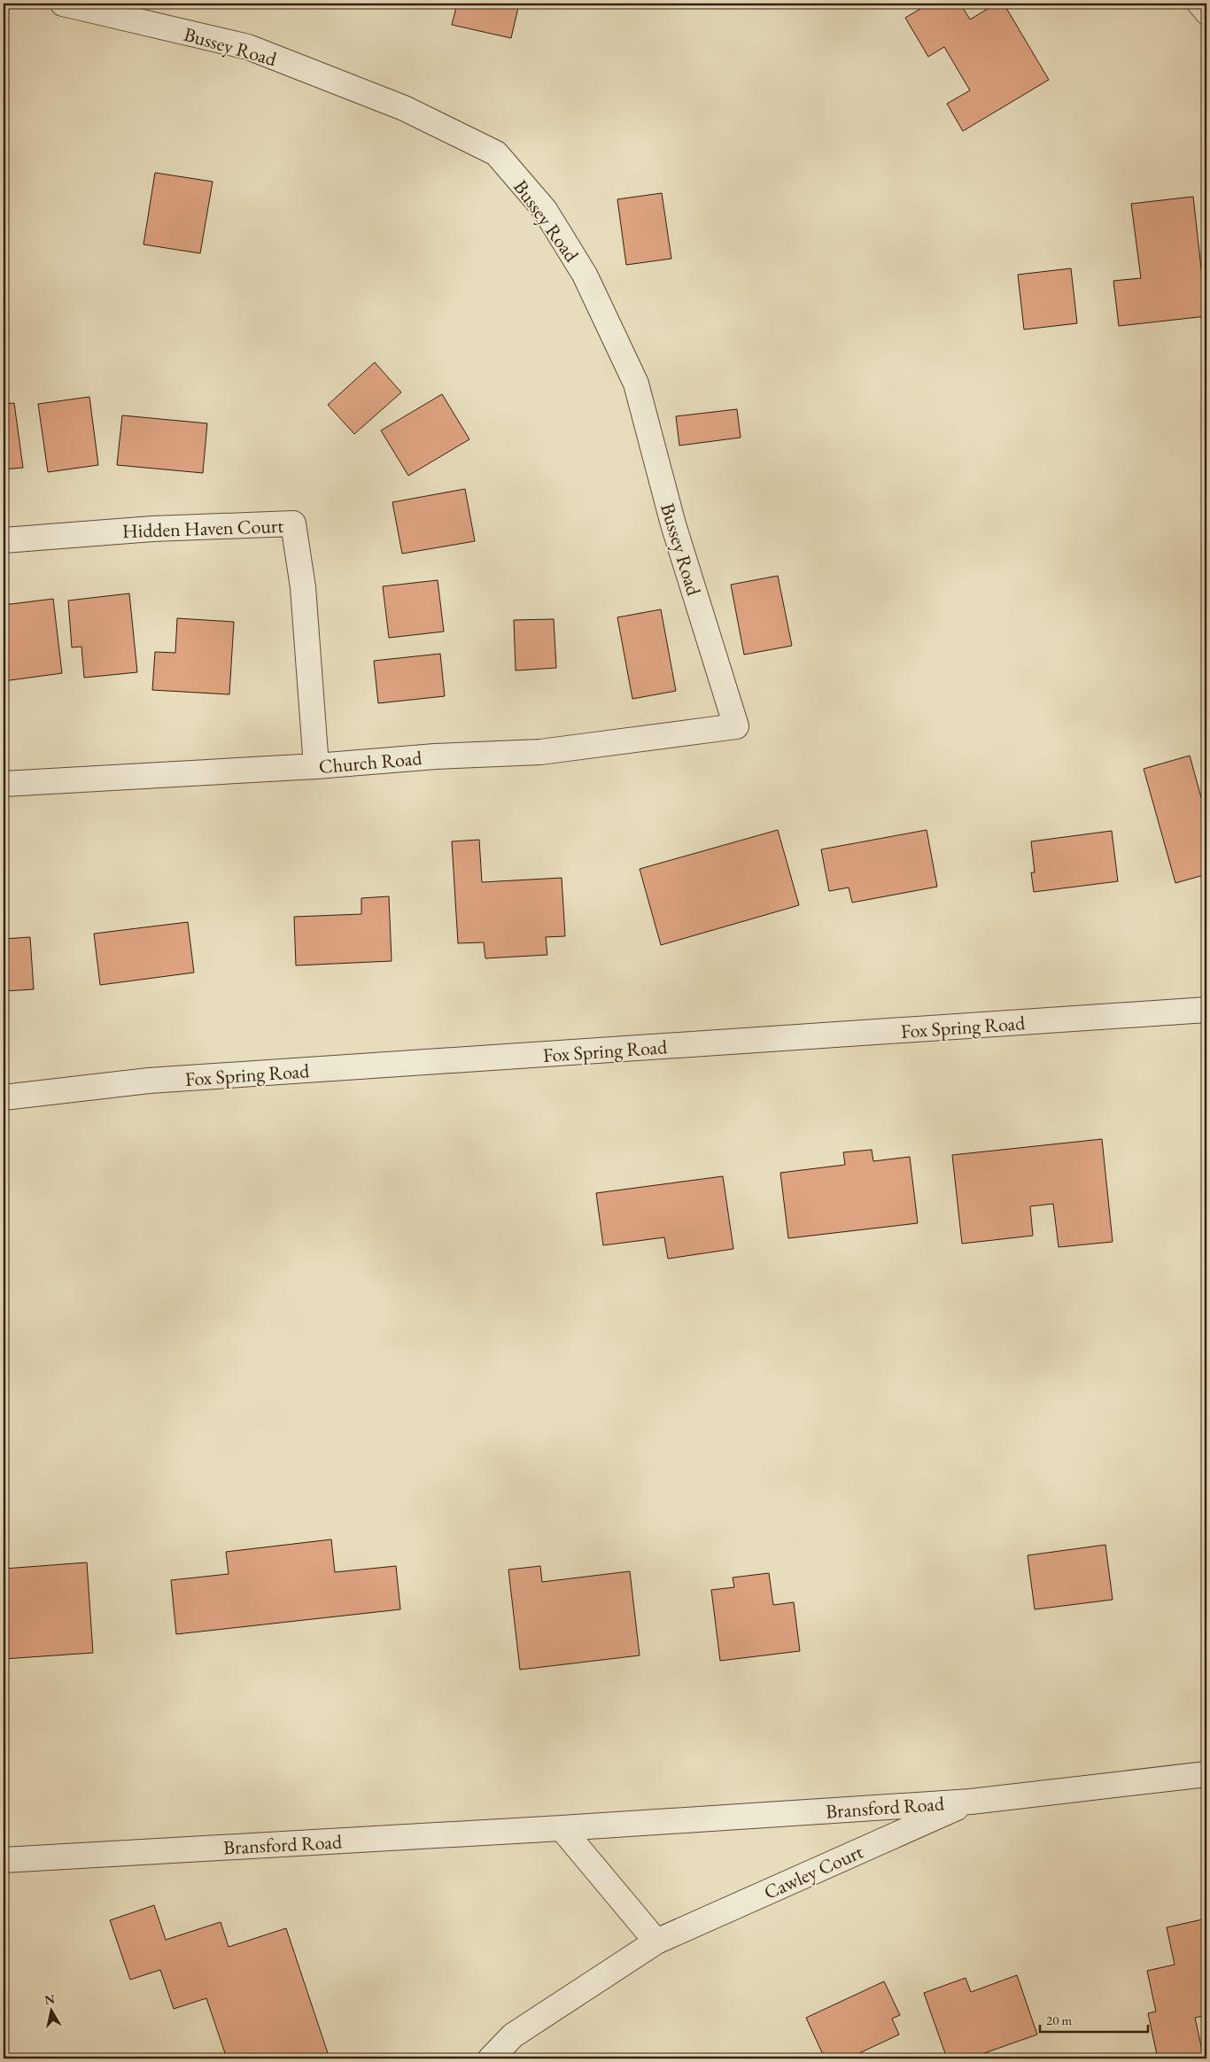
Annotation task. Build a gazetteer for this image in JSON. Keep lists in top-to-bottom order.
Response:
{
  "streets": {
    "street": [
      "Bussey Road",
      "Hidden Haven Court",
      "Church Road",
      "Fox Spring Road",
      "Bransford Road",
      "Cawley Court"
    ]
  },
  "crossings": [
    ["Bussey Road", "Church Road"],
    ["Hidden Haven Court", "Church Road"],
    ["Bransford Road", "Cawley Court"]
  ],
  "scale_bar": "20 m",
  "north": "top"
}
